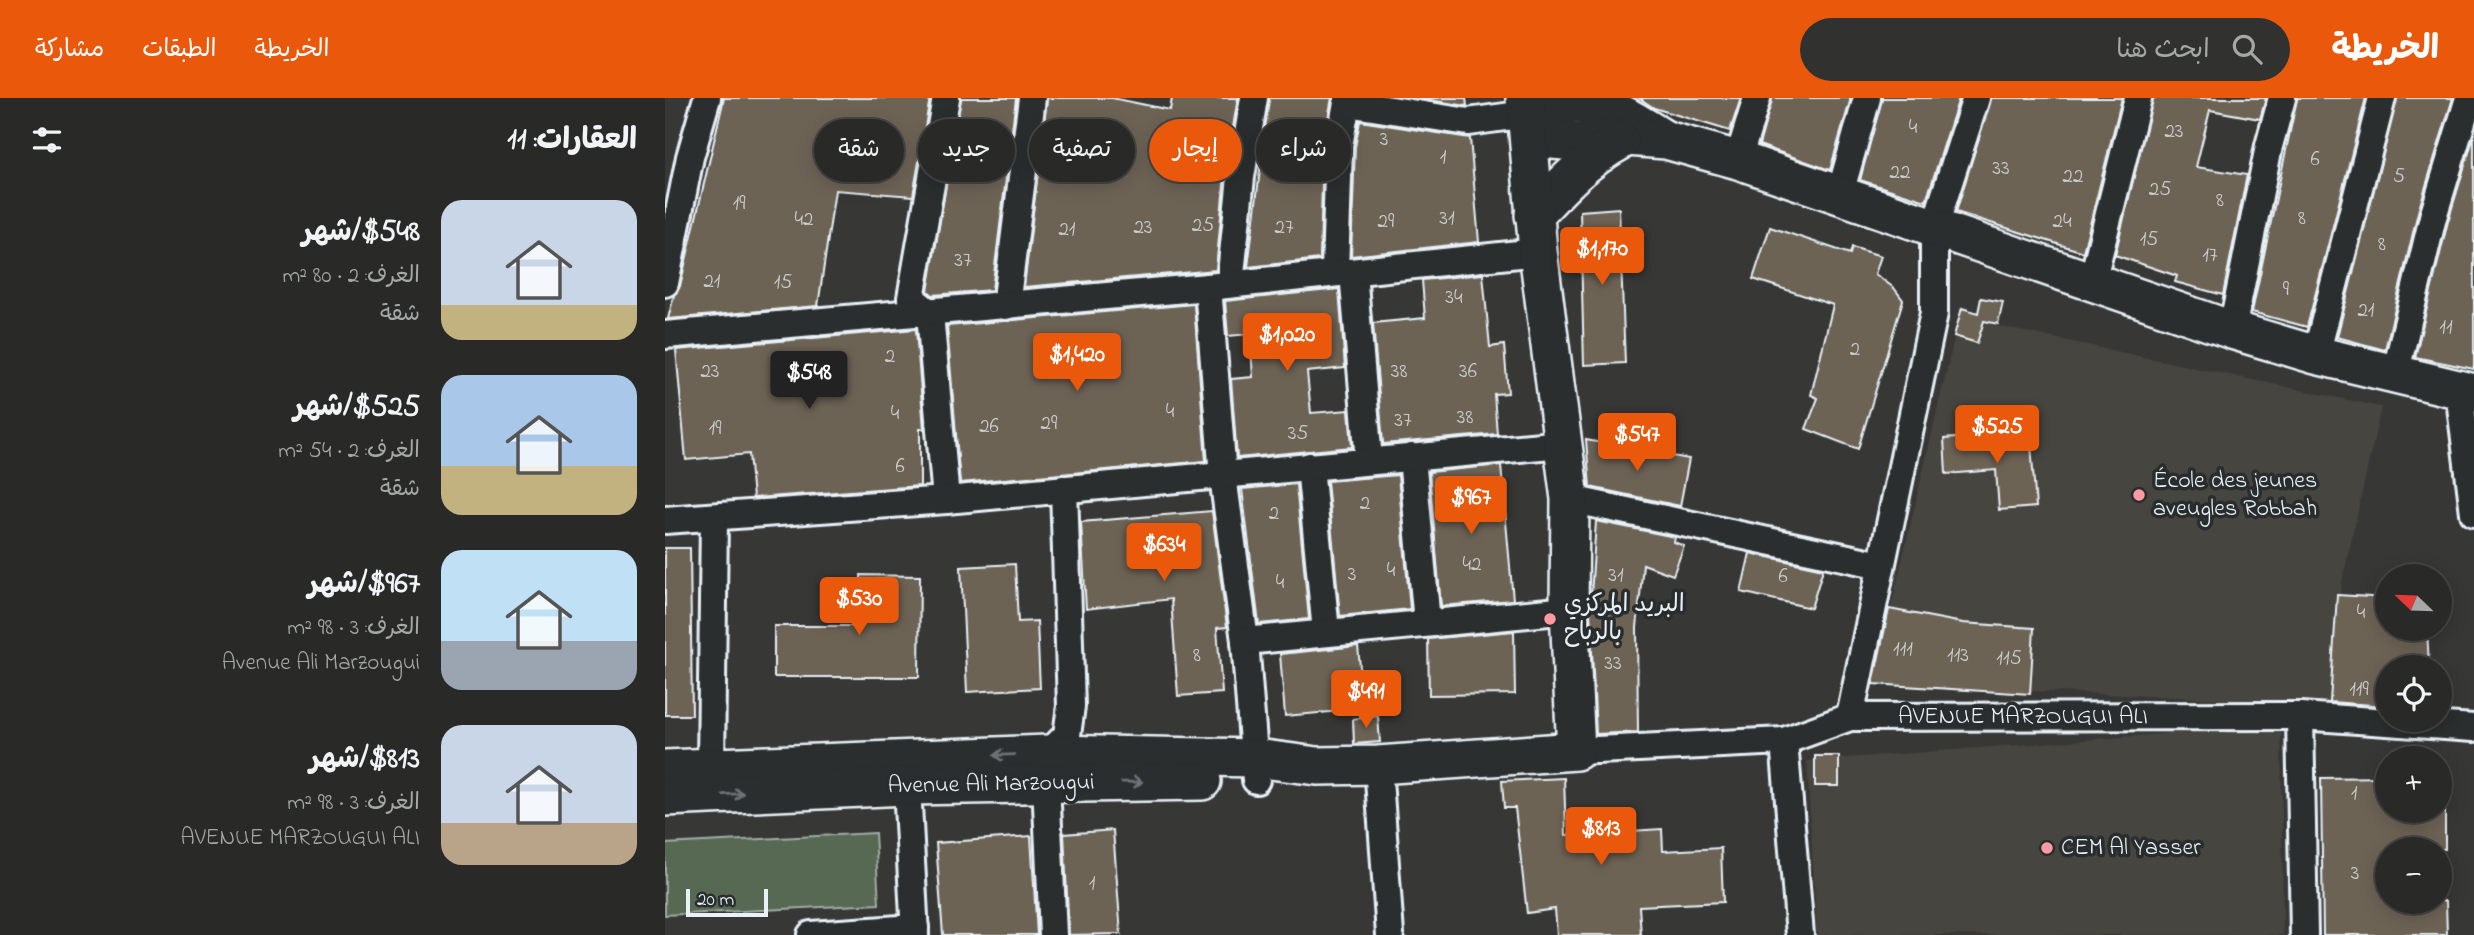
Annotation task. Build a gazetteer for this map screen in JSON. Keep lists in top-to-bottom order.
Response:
{
  "streets": {
    "main road": ["Avenue Ali Marzougui"],
    "street": ["AVENUE MARZOUGUI ALI"]
  },
  "crossings": [
    ["AVENUE MARZOUGUI ALI", "Avenue Ali Marzougui"]
  ],
  "places": ["École des jeunes aveugles Robbah", "البريد المركزي بالرباح", "CEM Al Yasser"],
  "house_numbers": [
    "4",
    "23",
    "3",
    "1",
    "6",
    "33",
    "22",
    "22",
    "5",
    "25",
    "8",
    "19",
    "31",
    "8",
    "42",
    "29",
    "24",
    "25",
    "23",
    "27",
    "21",
    "15",
    "8",
    "17",
    "37",
    "21",
    "15",
    "9",
    "34",
    "21",
    "11",
    "2",
    "2",
    "23",
    "38",
    "36",
    "4",
    "4",
    "38",
    "37",
    "29",
    "26",
    "19",
    "35",
    "6",
    "2",
    "2",
    "42",
    "4",
    "3",
    "31",
    "6",
    "4",
    "4",
    "111",
    "8",
    "113",
    "115",
    "33",
    "119",
    "1",
    "3",
    "1"
  ],
  "scale_bar": "20 m",
  "north": "top left",
  "page": {
    "header": "الخريطة",
    "search": "ابحث هنا",
    "nav": ["الخريطة", "الطبقات", "مشاركة"],
    "heading": "العقارات: 11",
    "chip": [
      "شراء",
      "إيجار",
      "تصفية",
      "جديد",
      "شقة"
    ],
    "list": [
      {
        "name": "$548/شهر",
        "note": "الغرف: 2 · 80 m² · شقة"
      },
      {
        "name": "$525/شهر",
        "note": "الغرف: 2 · 54 m² · شقة"
      },
      {
        "name": "$967/شهر",
        "note": "الغرف: 3 · 98 m² · Avenue Ali Marzougui"
      },
      {
        "name": "$813/شهر",
        "note": "الغرف: 3 · 98 m² · AVENUE MARZOUGUI ALI"
      }
    ],
    "price": [
      "$1,170",
      "$1,020",
      "$1,420",
      "$548",
      "$525",
      "$547",
      "$967",
      "$634",
      "$530",
      "$491",
      "$813"
    ],
    "map_buttons": ["+", "−"],
    "scale": "20 m"
  }
}
